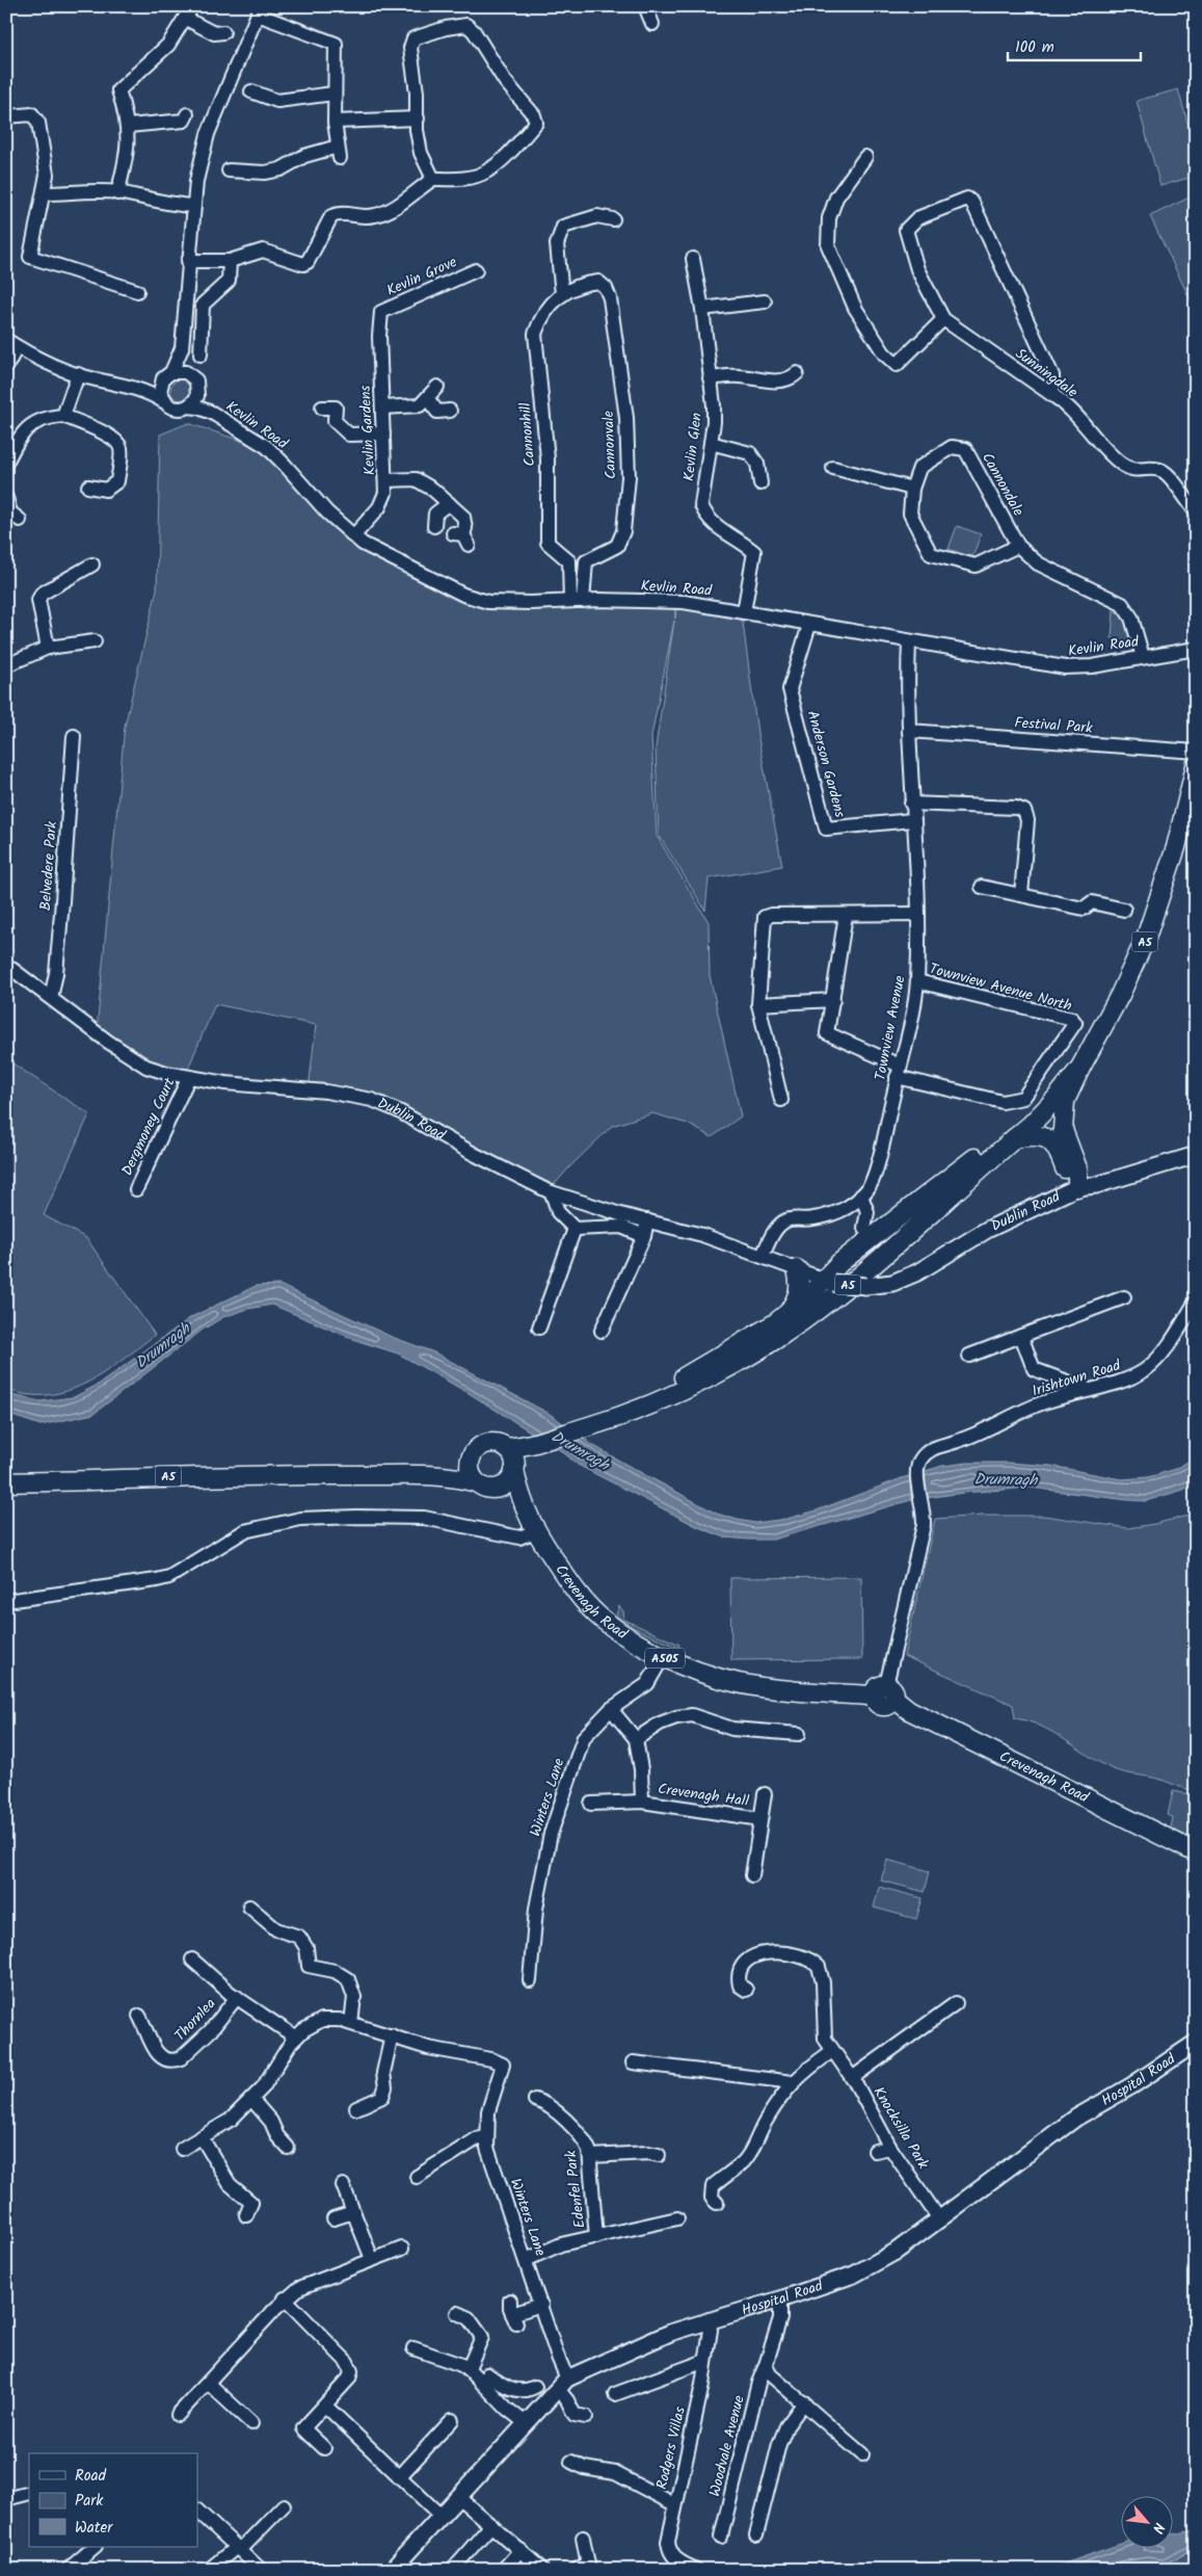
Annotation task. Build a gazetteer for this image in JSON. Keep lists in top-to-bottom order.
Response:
{
  "streets": {
    "highway": ["A5", "Crevenagh Road", "A505"],
    "main road": ["Dublin Road", "Hospital Road"],
    "street": [
      "Kevlin Grove",
      "Sunningdale",
      "Kevlin Road",
      "Kevlin Gardens",
      "Cannonhill",
      "Cannonvale",
      "Kevlin Glen",
      "Cannondale",
      "Festival Park",
      "Anderson Gardens",
      "Belvedere Park",
      "Townview Avenue North",
      "Townview Avenue",
      "Dergmoney Court",
      "Irishtown Road",
      "Crevenagh Hall",
      "Winters Lane",
      "Thornlea",
      "Knocksilla Park",
      "Edenfel Park",
      "Woodvale Avenue",
      "Rodgers Villas"
    ]
  },
  "crossings": [
    ["Kevlin Grove", "Kevlin Gardens"],
    ["Kevlin Road", "Kevlin Gardens"],
    ["Kevlin Road", "Cannonhill"],
    ["Kevlin Road", "Cannonvale"],
    ["Kevlin Road", "Kevlin Glen"],
    ["Kevlin Road", "Cannondale"],
    ["Kevlin Road", "Anderson Gardens"],
    ["Kevlin Road", "Townview Avenue"],
    ["Cannonhill", "Cannonvale"],
    ["Festival Park", "Townview Avenue"],
    ["Anderson Gardens", "Townview Avenue"],
    ["Belvedere Park", "Dublin Road"],
    ["A5", "Crevenagh Road"],
    ["Townview Avenue North", "Townview Avenue"],
    ["Townview Avenue", "Dublin Road"],
    ["Dublin Road", "Dergmoney Court"],
    ["Irishtown Road", "Crevenagh Road"],
    ["Crevenagh Road", "Winters Lane"],
    ["Crevenagh Hall", "Winters Lane"],
    ["Winters Lane", "Hospital Road"],
    ["Winters Lane", "Edenfel Park"],
    ["Hospital Road", "Knocksilla Park"],
    ["Hospital Road", "Woodvale Avenue"],
    ["Hospital Road", "Rodgers Villas"]
  ],
  "water": ["Drumragh"],
  "legend": ["Road", "Park", "Water"],
  "scale_bar": "100 m",
  "north": "bottom right"
}
